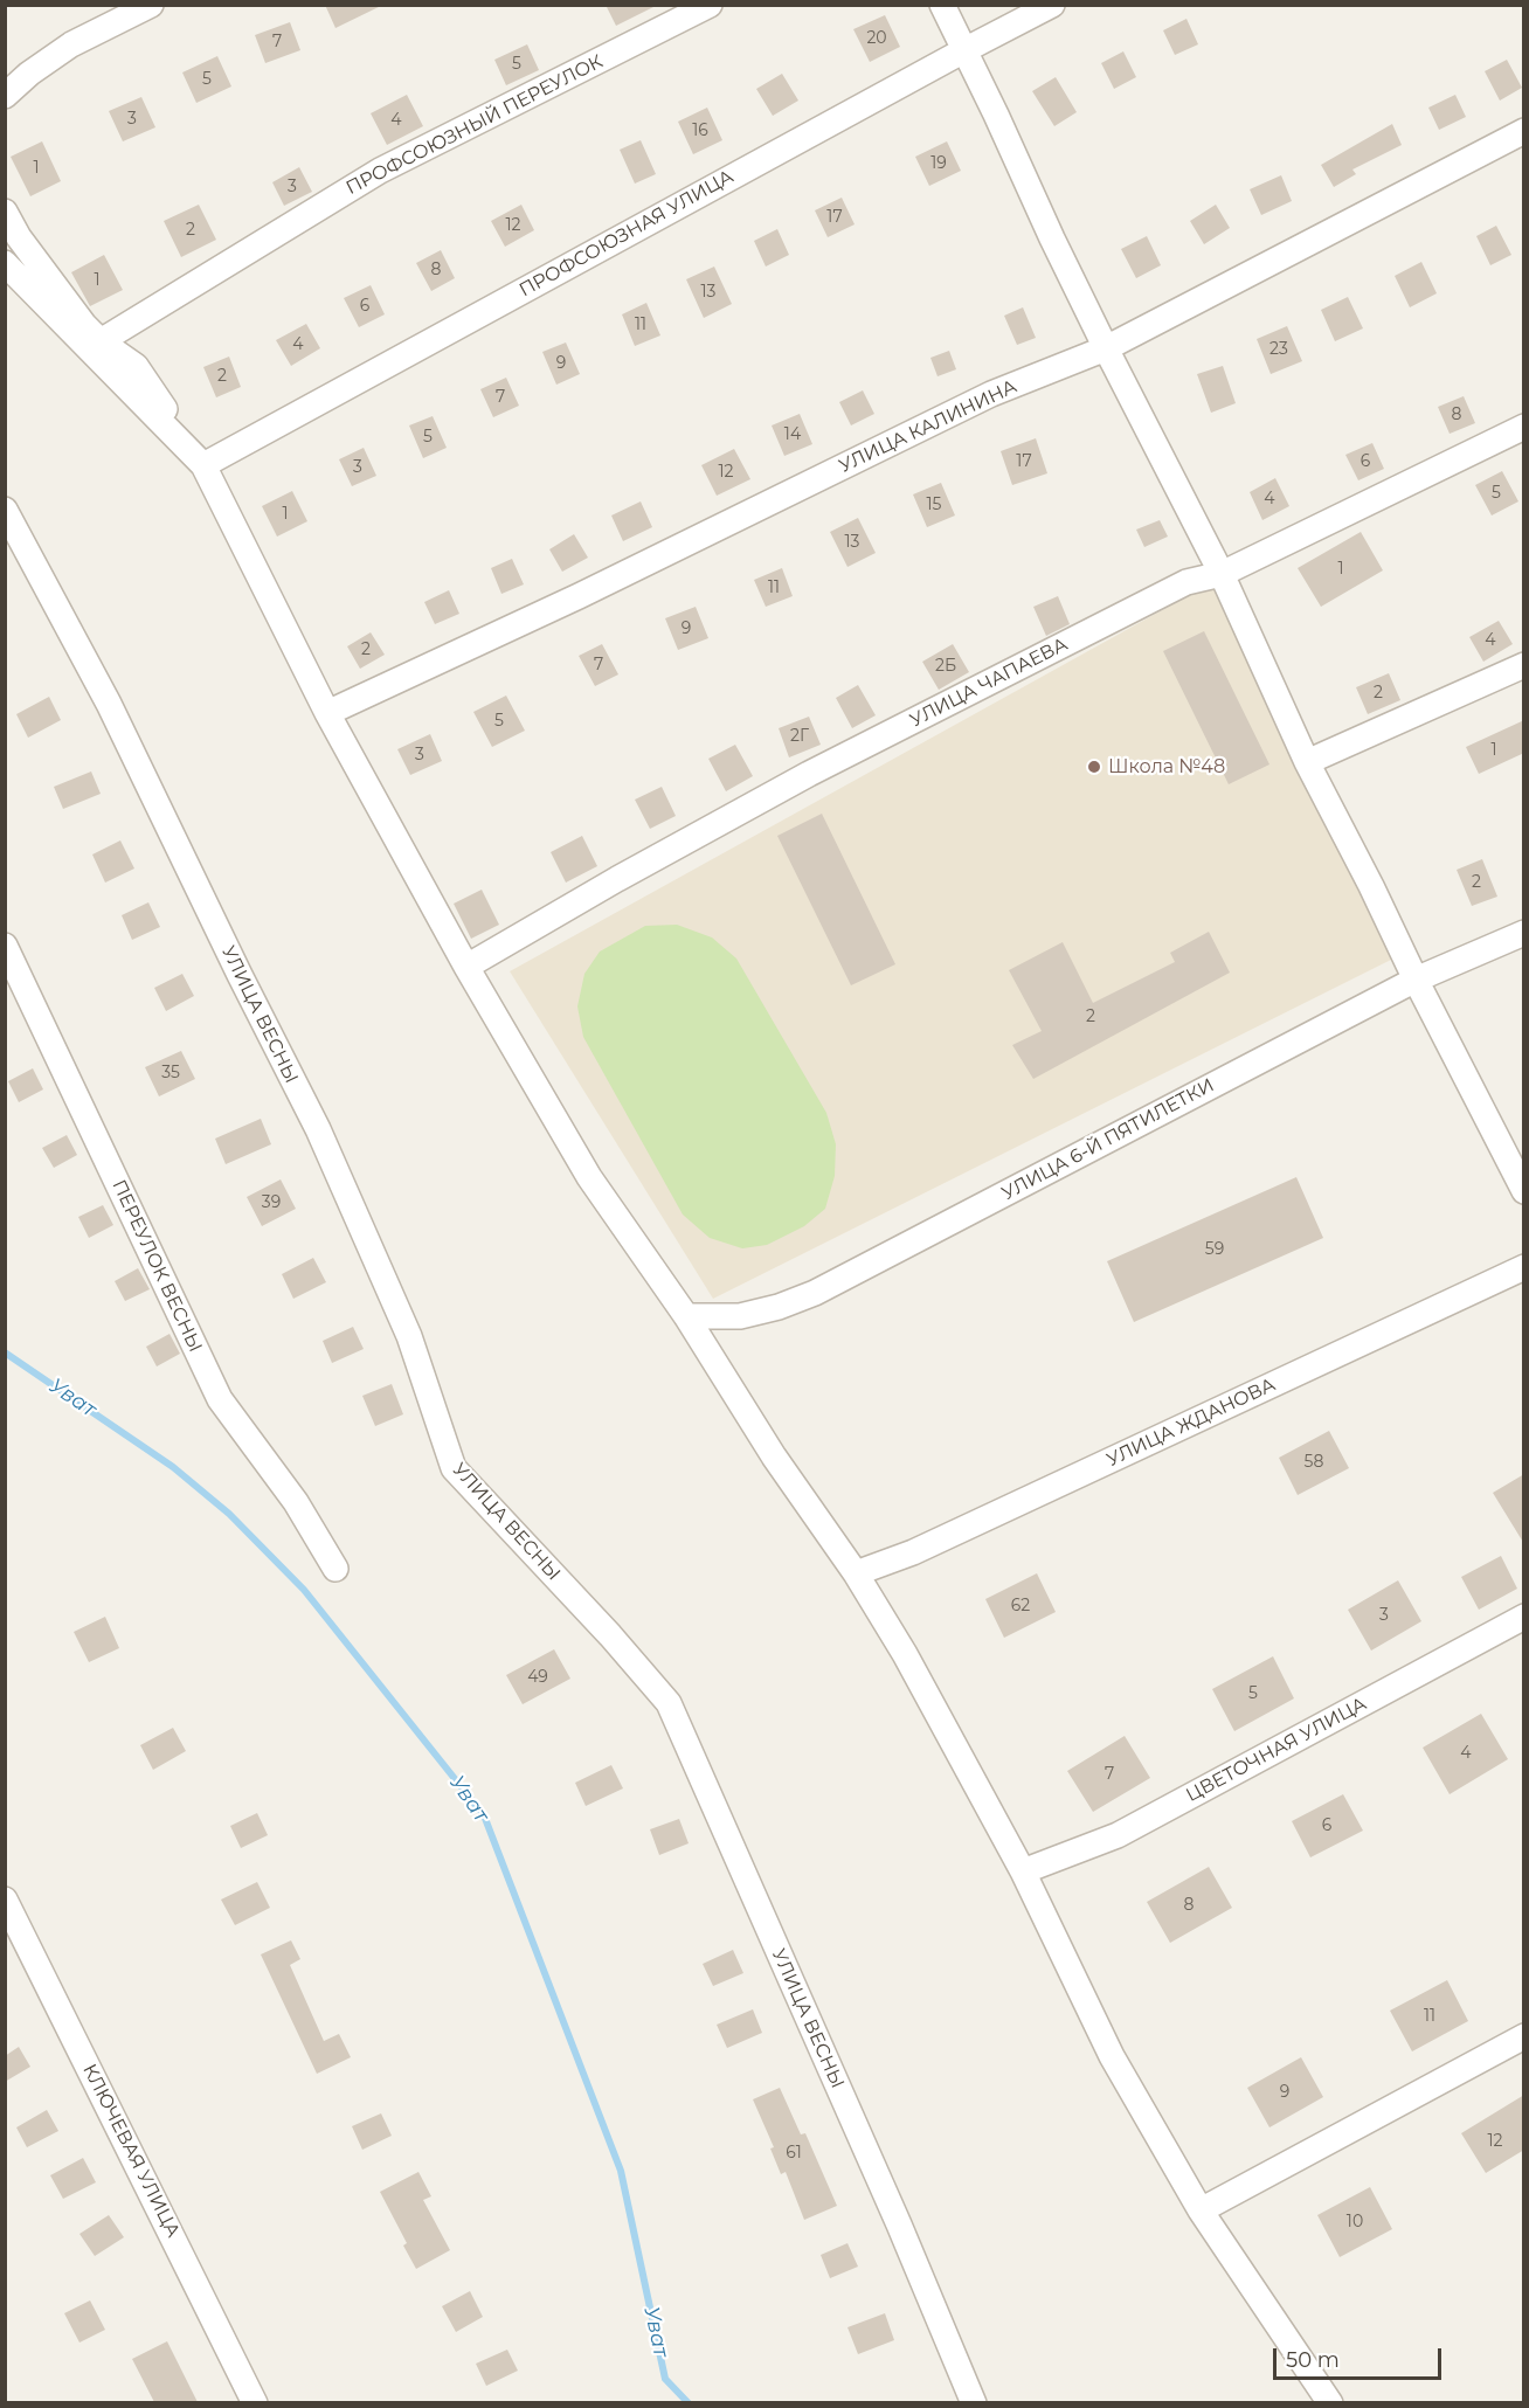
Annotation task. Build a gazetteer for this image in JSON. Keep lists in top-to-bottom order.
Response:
{
  "streets": {
    "street": [
      "ПРОФСОЮЗНЫЙ ПЕРЕУЛОК",
      "ПРОФСОЮЗНАЯ УЛИЦА",
      "УЛИЦА КАЛИНИНА",
      "УЛИЦА ЧАПАЕВА",
      "УЛИЦА ВЕСНЫ",
      "УЛИЦА 6-Й ПЯТИЛЕТКИ",
      "ПЕРЕУЛОК ВЕСНЫ",
      "УЛИЦА ЖДАНОВА",
      "ЦВЕТОЧНАЯ УЛИЦА",
      "КЛЮЧЕВАЯ УЛИЦА"
    ]
  },
  "water": ["Уват"],
  "places": ["Школа №48"],
  "house_numbers": [
    "20",
    "7",
    "5",
    "5",
    "3",
    "4",
    "16",
    "19",
    "1",
    "3",
    "17",
    "12",
    "2",
    "8",
    "1",
    "13",
    "6",
    "11",
    "4",
    "23",
    "9",
    "2",
    "7",
    "8",
    "14",
    "5",
    "17",
    "6",
    "3",
    "12",
    "5",
    "4",
    "15",
    "1",
    "13",
    "1",
    "11",
    "9",
    "4",
    "2",
    "7",
    "2Б",
    "2",
    "5",
    "2Г",
    "1",
    "3",
    "2",
    "2",
    "35",
    "39",
    "59",
    "58",
    "62",
    "3",
    "49",
    "5",
    "4",
    "7",
    "6",
    "8",
    "11",
    "9",
    "12",
    "61",
    "10"
  ],
  "scale_bar": "50 m"
}
